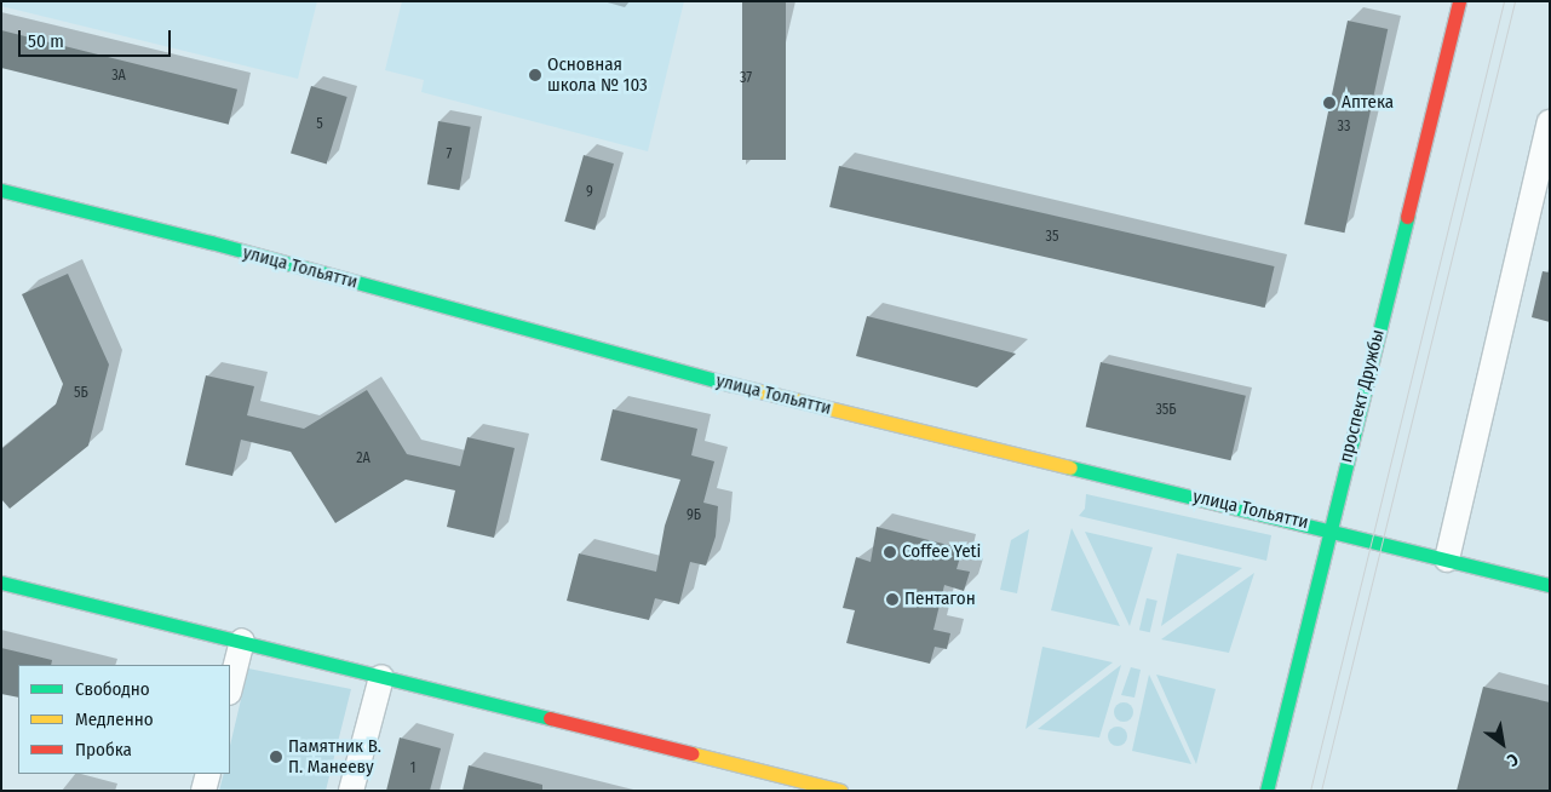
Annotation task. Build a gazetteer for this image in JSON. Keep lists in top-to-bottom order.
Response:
{
  "streets": {
    "street": ["улица Тольятти", "проспект Дружбы"]
  },
  "crossings": [
    ["улица Тольятти", "проспект Дружбы"]
  ],
  "places": [
    "Основная школа № 103",
    "Аптека",
    "Coffee Yeti",
    "Пентагон",
    "Памятник В. П. Манееву"
  ],
  "house_numbers": [
    "3А",
    "37",
    "5",
    "33",
    "7",
    "9",
    "35",
    "5Б",
    "35Б",
    "2А",
    "9Б",
    "1"
  ],
  "legend": ["Свободно", "Медленно", "Пробка"],
  "scale_bar": "50 m",
  "north": "bottom right"
}
